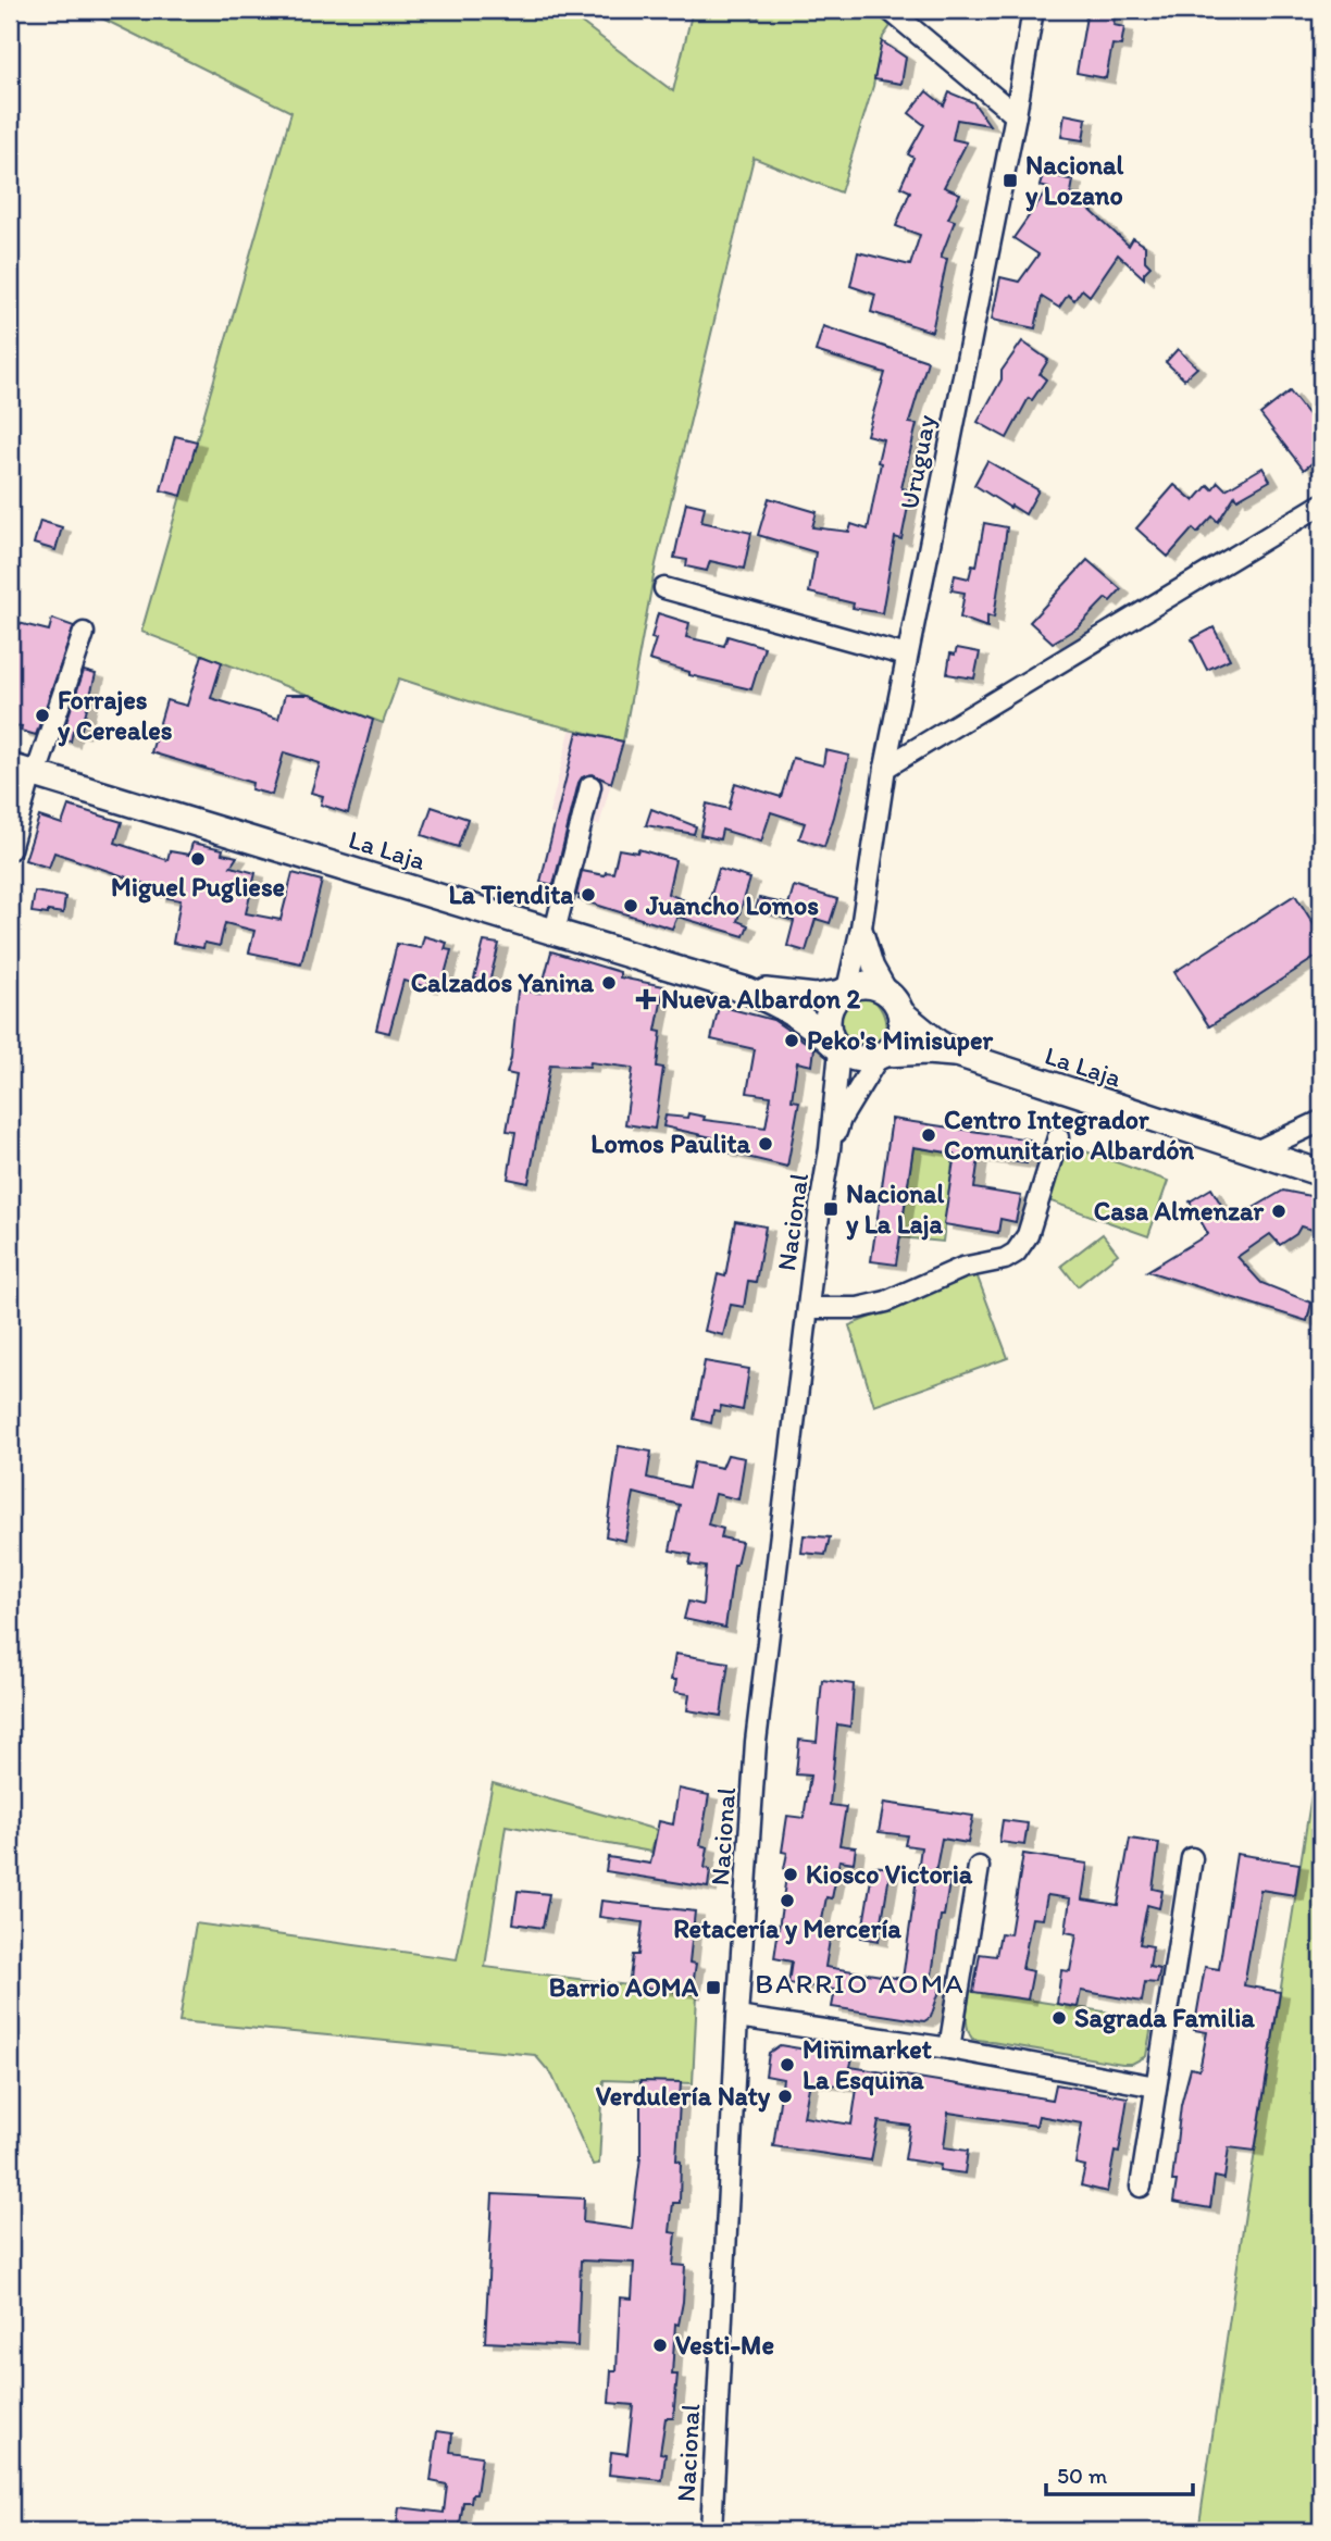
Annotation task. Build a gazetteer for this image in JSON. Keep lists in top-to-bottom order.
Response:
{
  "streets": {
    "main road": ["La Laja"],
    "street": ["Uruguay", "Nacional"]
  },
  "crossings": [
    ["Uruguay", "La Laja"],
    ["Uruguay", "Nacional"],
    ["La Laja", "Nacional"]
  ],
  "districts": ["BARRIO AOMA"],
  "places": {
    "transit": ["Nacional y Lozano", "Nacional y La Laja", "Barrio AOMA"],
    "other": [
      "Forrajes y Cereales",
      "Miguel Pugliese",
      "La Tiendita",
      "Juancho Lomos",
      "Calzados Yanina",
      "Peko's Minisuper",
      "Centro Integrador Comunitario Albardón",
      "Lomos Paulita",
      "Casa Almenzar",
      "Kiosco Victoria",
      "Retacería y Mercería",
      "Sagrada Familia",
      "Minimarket La Esquina",
      "Verdulería Naty",
      "Vesti-Me"
    ],
    "health": ["Nueva Albardon 2"]
  },
  "scale_bar": "50 m"
}
